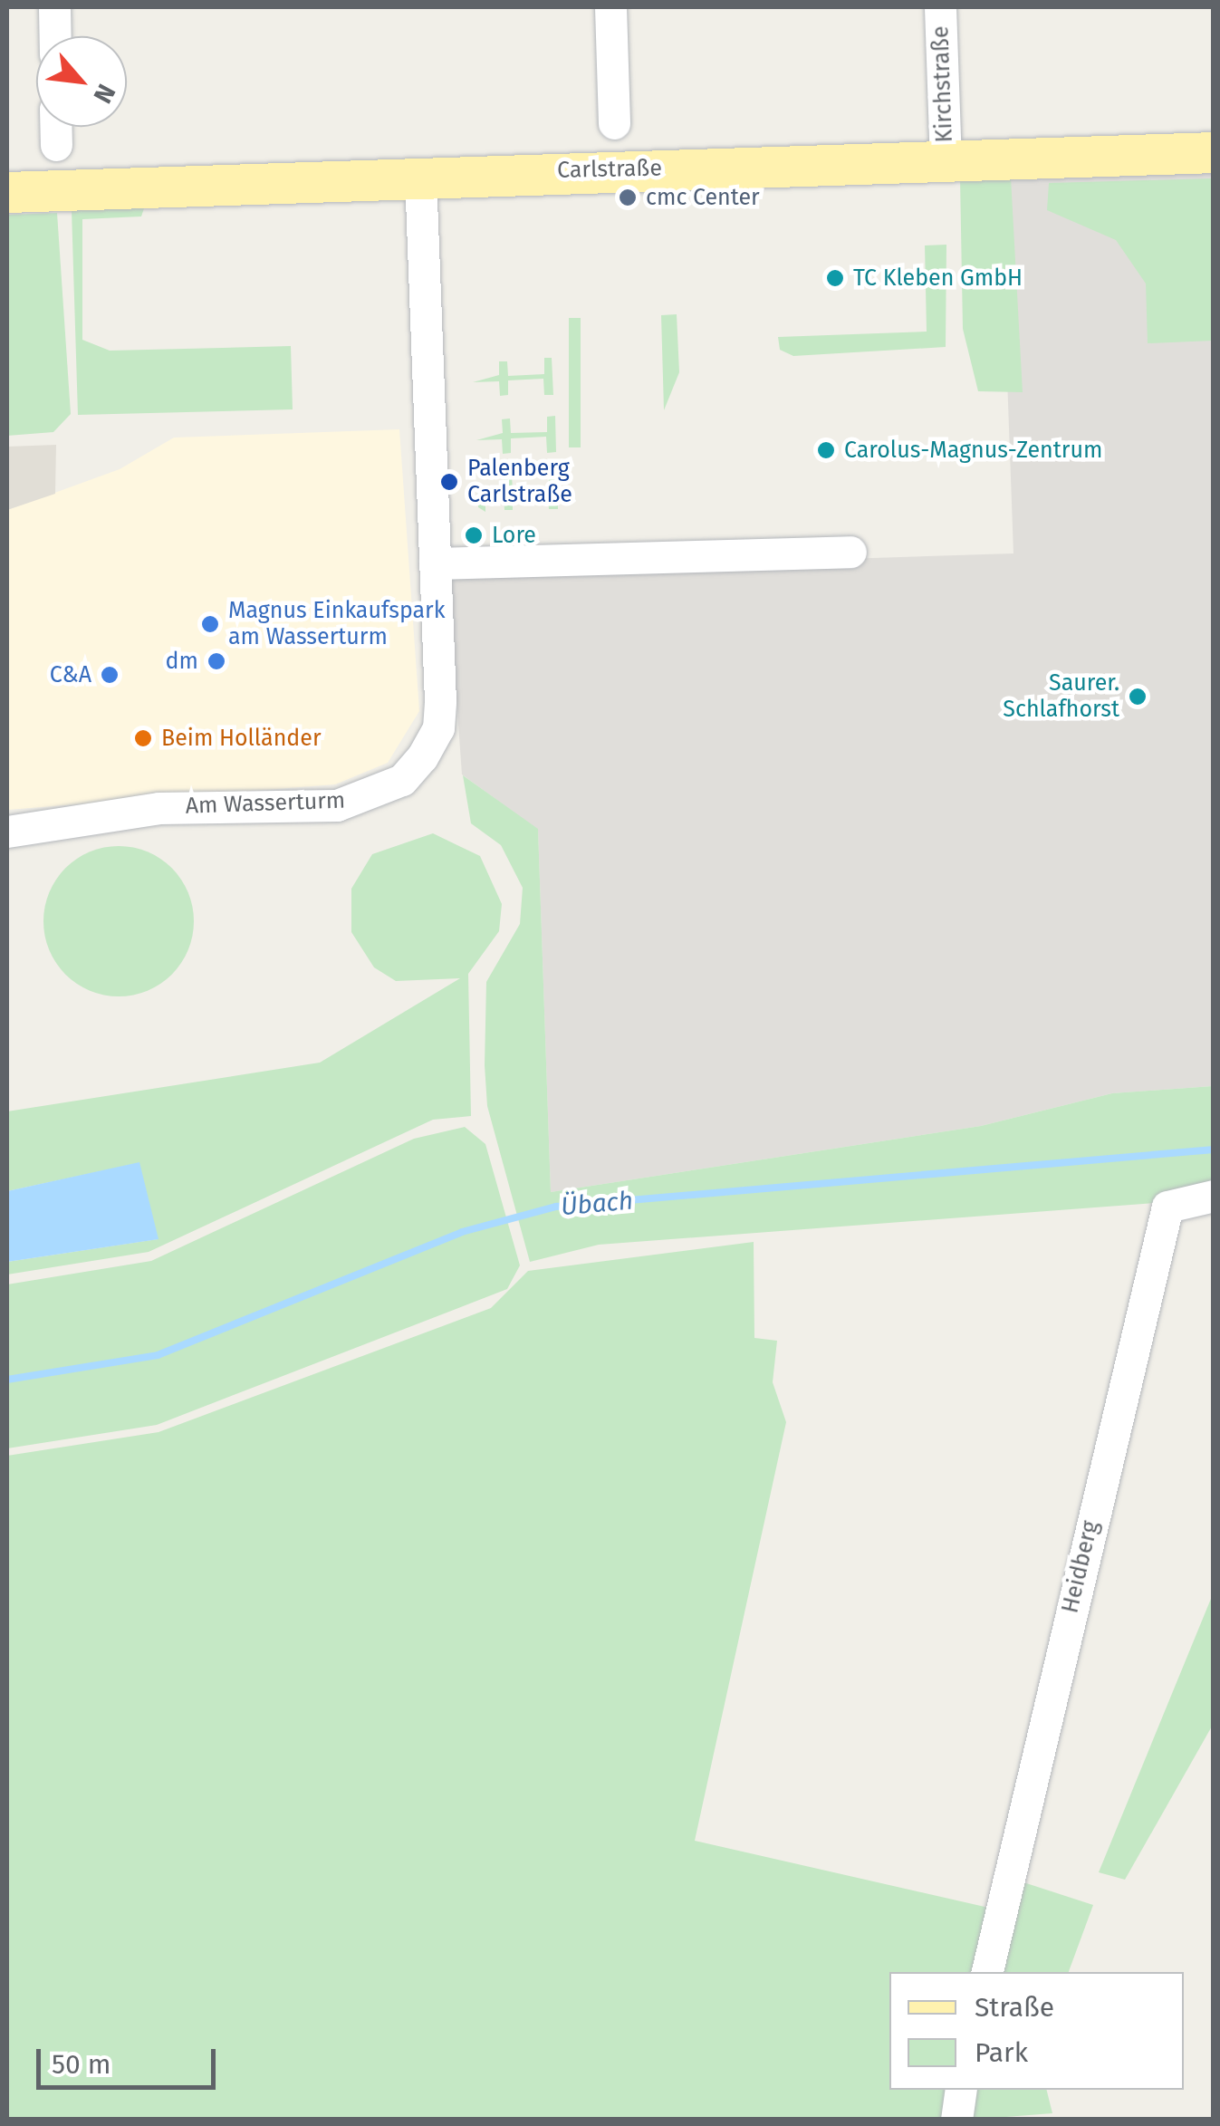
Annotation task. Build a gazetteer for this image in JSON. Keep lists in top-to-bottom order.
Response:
{
  "streets": {
    "main road": ["Carlstraße"],
    "street": ["Kirchstraße", "Am Wasserturm", "Heidberg"]
  },
  "crossings": [
    ["Kirchstraße", "Carlstraße"],
    ["Carlstraße", "Am Wasserturm"]
  ],
  "water": ["Übach"],
  "places": [
    "cmc Center",
    "TC Kleben GmbH",
    "Carolus-Magnus-Zentrum",
    "Palenberg Carlstraße",
    "Lore",
    "Magnus Einkaufspark am Wasserturm",
    "dm",
    "C&A",
    "Saurer. Schlafhorst",
    "Beim Holländer"
  ],
  "legend": ["Straße", "Park"],
  "scale_bar": "50 m",
  "north": "bottom right"
}
